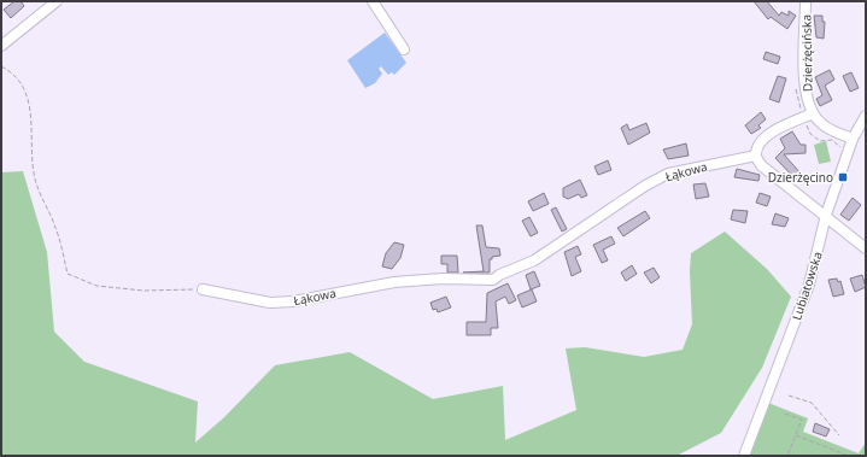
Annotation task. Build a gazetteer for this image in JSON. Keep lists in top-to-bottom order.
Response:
{
  "streets": {
    "street": ["Dzierżęcińska", "Łąkowa", "Lubiatowska"]
  },
  "places": {
    "transit": ["Dzierżęcino"]
  }
}
